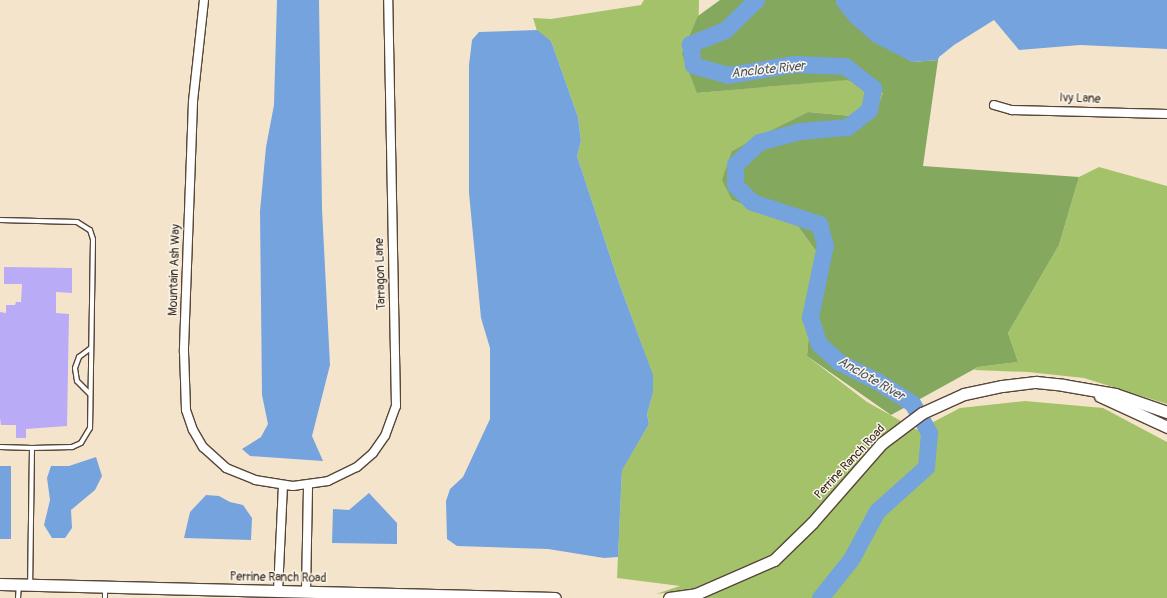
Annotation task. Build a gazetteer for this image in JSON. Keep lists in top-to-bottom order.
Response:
{
  "streets": {
    "street": [
      "Ivy Lane",
      "Mountain Ash Way",
      "Tarragon Lane",
      "Perrine Ranch Road"
    ]
  },
  "crossings": [
    ["Mountain Ash Way", "Tarragon Lane"]
  ],
  "water": ["Anclote River"]
}
